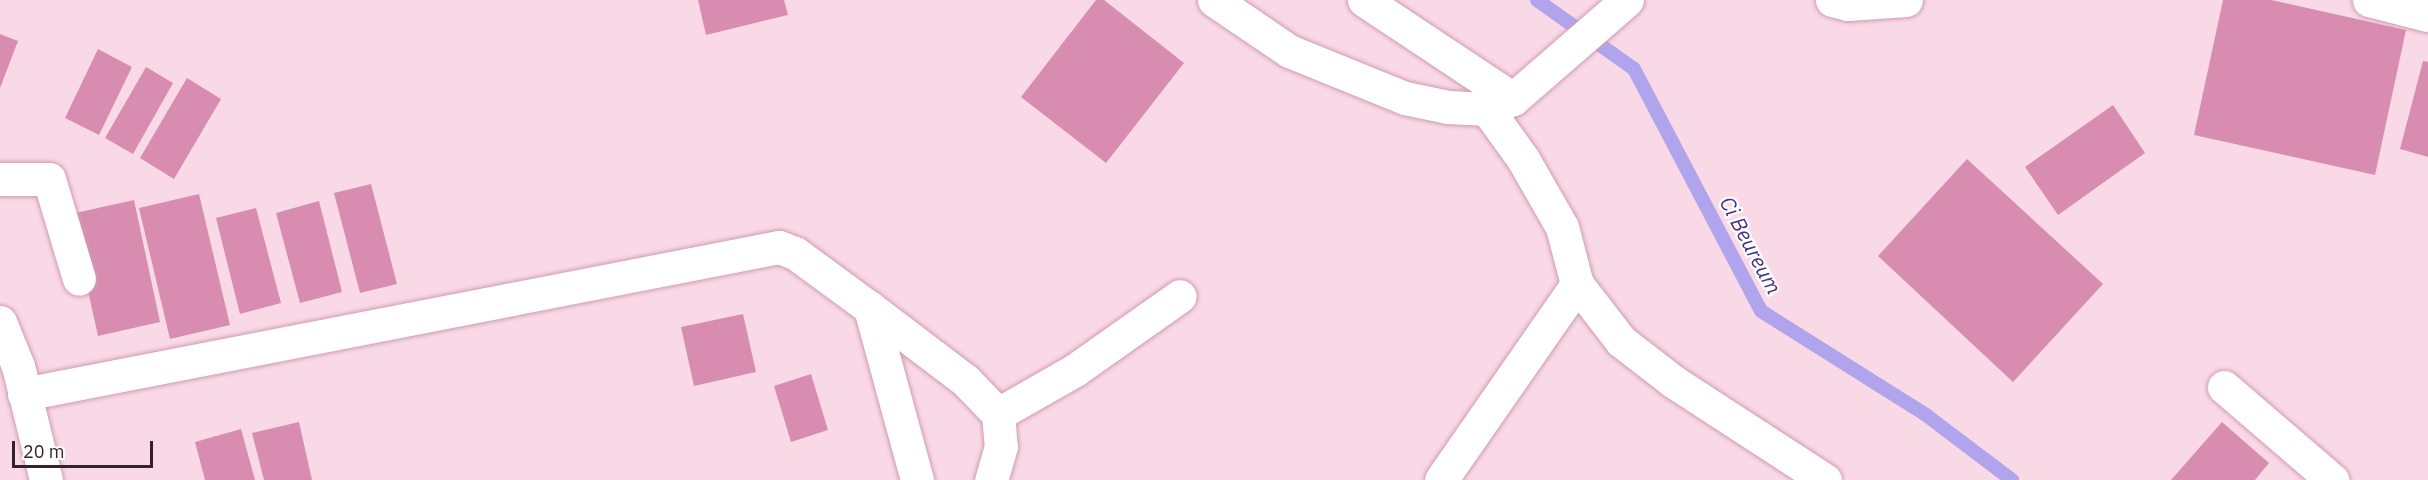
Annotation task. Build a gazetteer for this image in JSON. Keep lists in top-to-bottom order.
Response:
{
  "water": ["Ci Beureum"],
  "scale_bar": "20 m"
}
